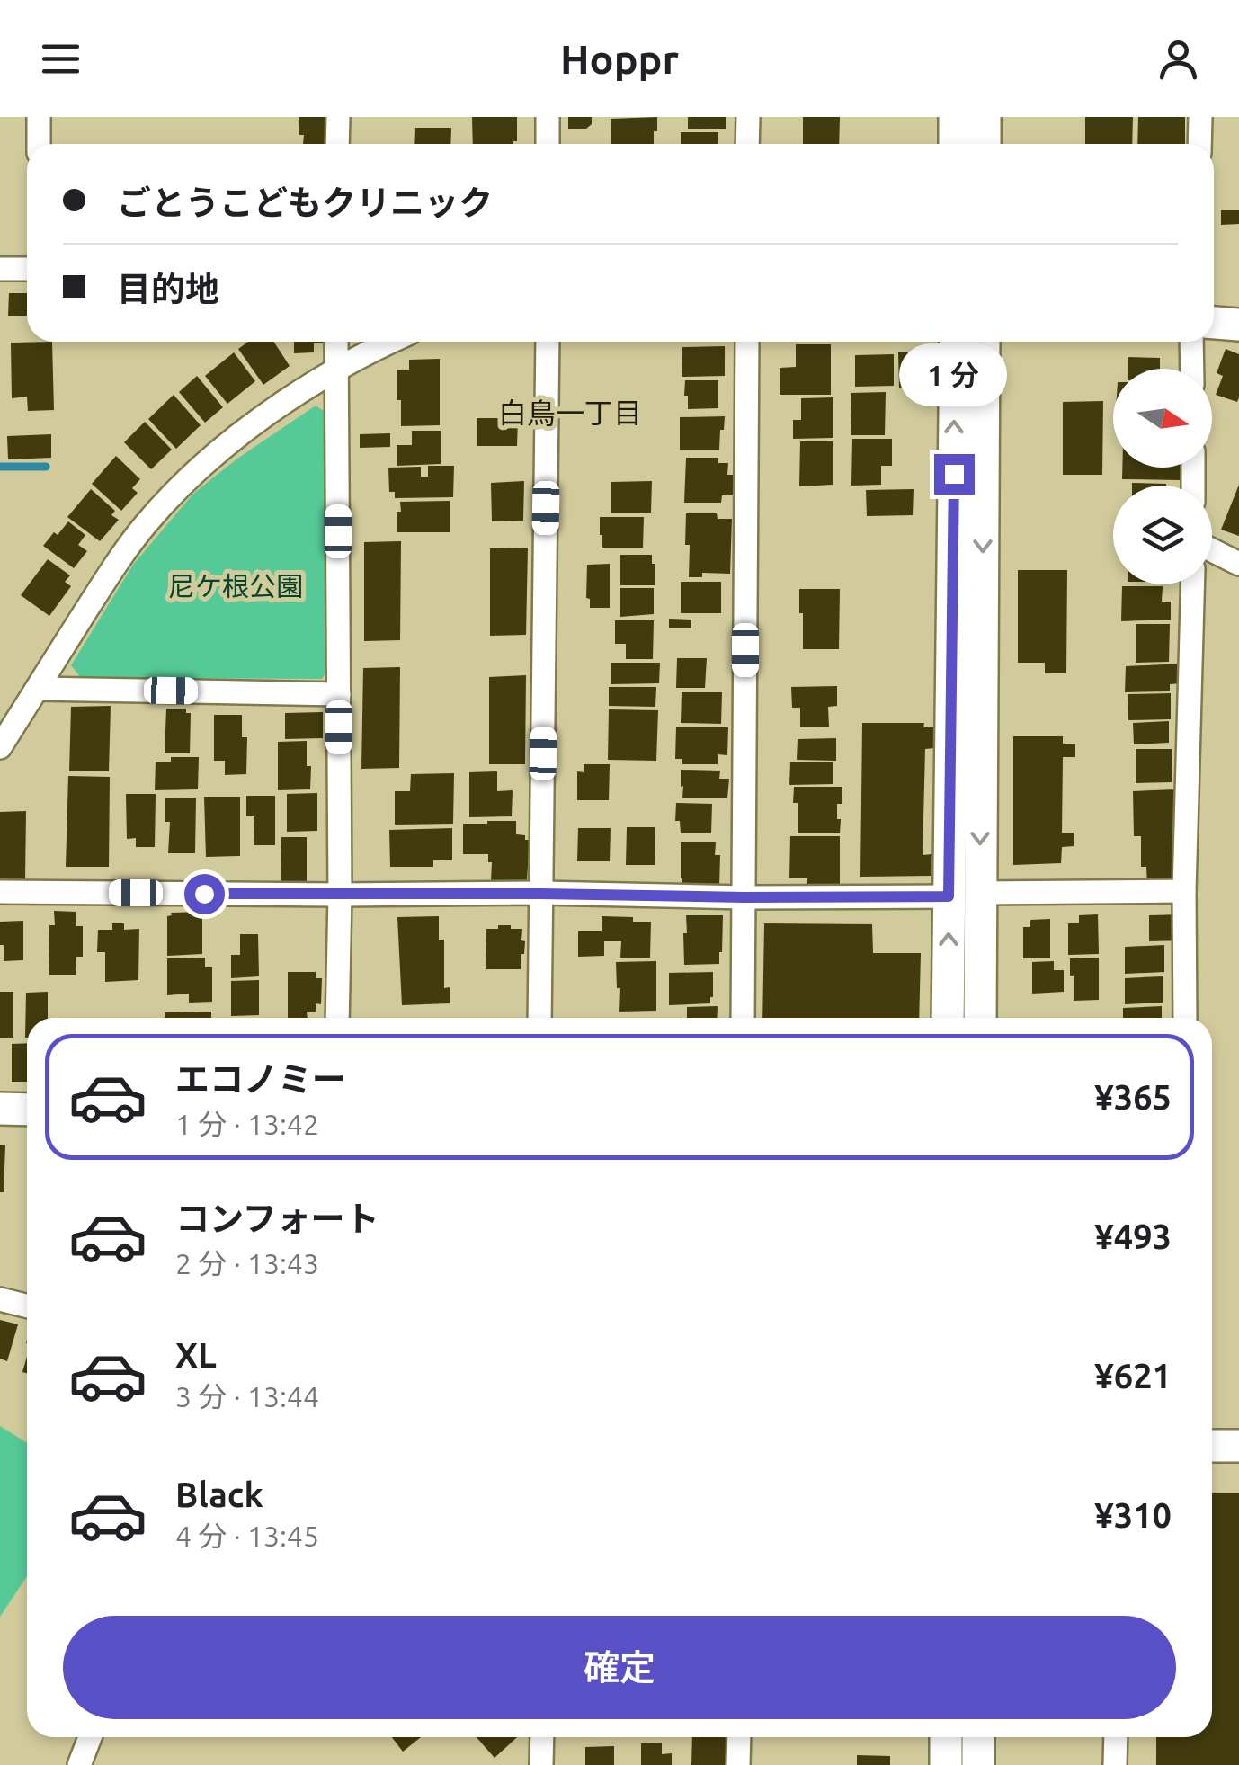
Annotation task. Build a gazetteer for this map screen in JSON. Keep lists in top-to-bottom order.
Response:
{
  "districts": ["白鳥一丁目"],
  "parks": ["尼ケ根公園"],
  "north": "right",
  "page": {
    "header": "Hoppr",
    "banner": ["ごとうこどもクリニック", "目的地"],
    "bubble": "1 分",
    "list": [
      {
        "name": "エコノミー",
        "note": "1 分 · 13:42",
        "value": "¥365"
      },
      {
        "name": "コンフォート",
        "note": "2 分 · 13:43",
        "value": "¥493"
      },
      {
        "name": "XL",
        "note": "3 分 · 13:44",
        "value": "¥621"
      },
      {
        "name": "Black",
        "note": "4 分 · 13:45",
        "value": "¥310"
      }
    ],
    "buttons": "確定"
  }
}
